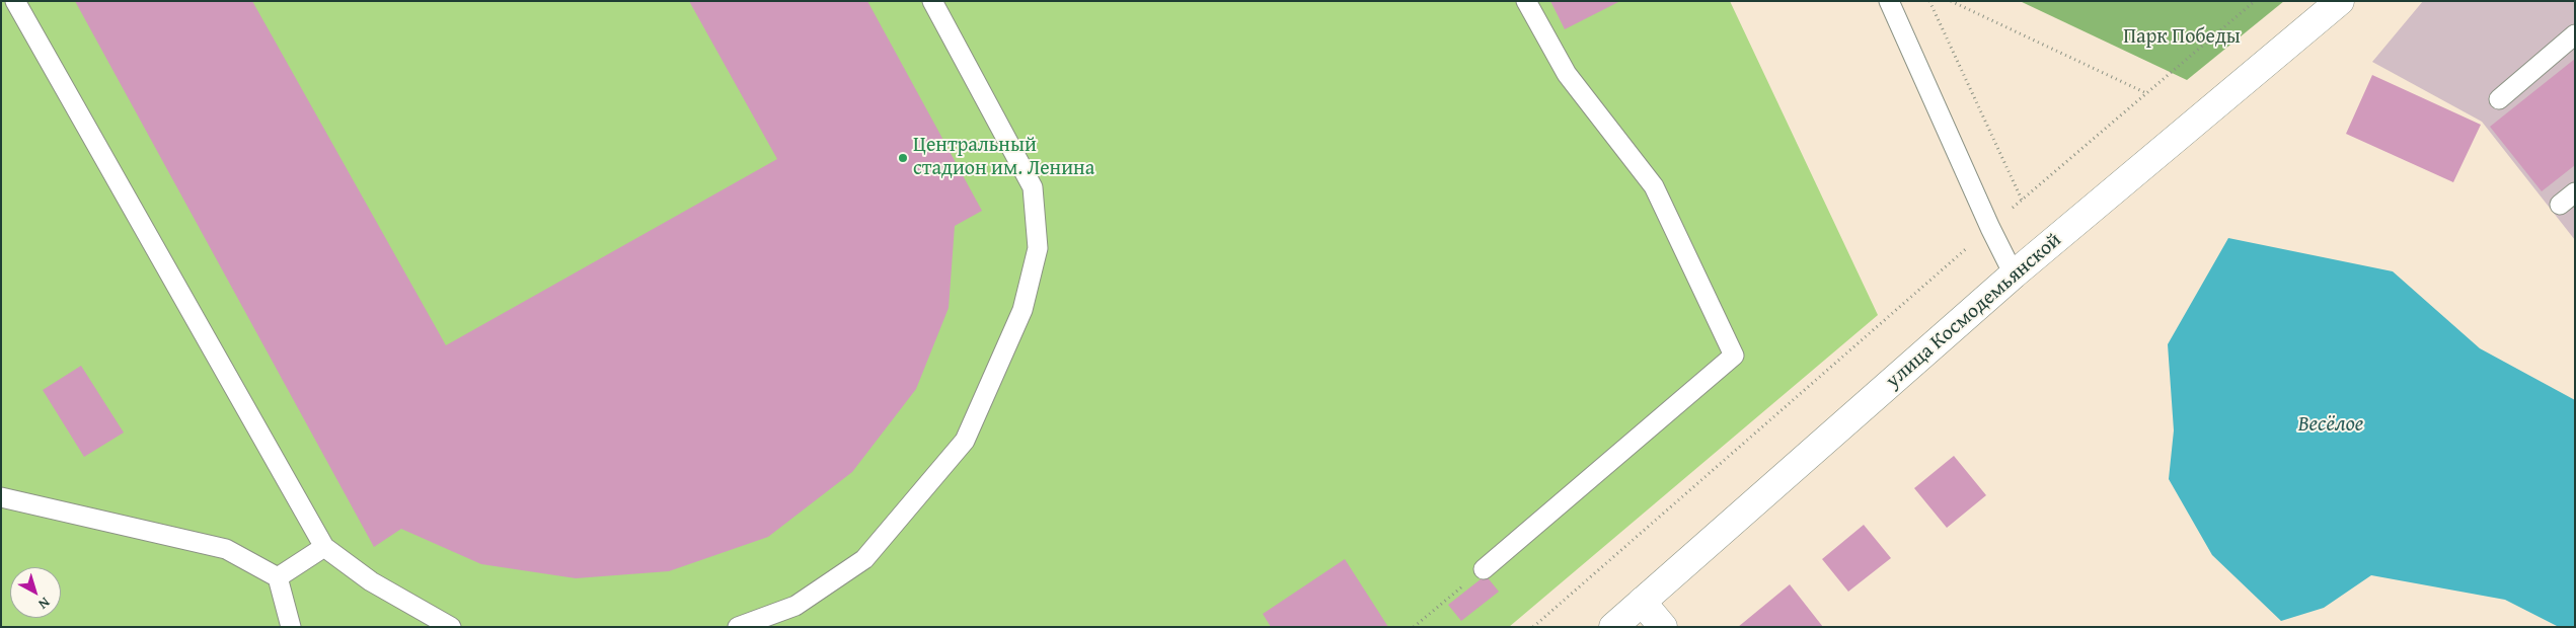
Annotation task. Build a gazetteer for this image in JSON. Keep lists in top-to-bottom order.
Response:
{
  "streets": {
    "street": ["улица Космодемьянской"]
  },
  "water": ["Весёлое"],
  "parks": ["Парк Победы"],
  "places": ["Центральный стадион им. Ленина"],
  "north": "bottom right"
}
